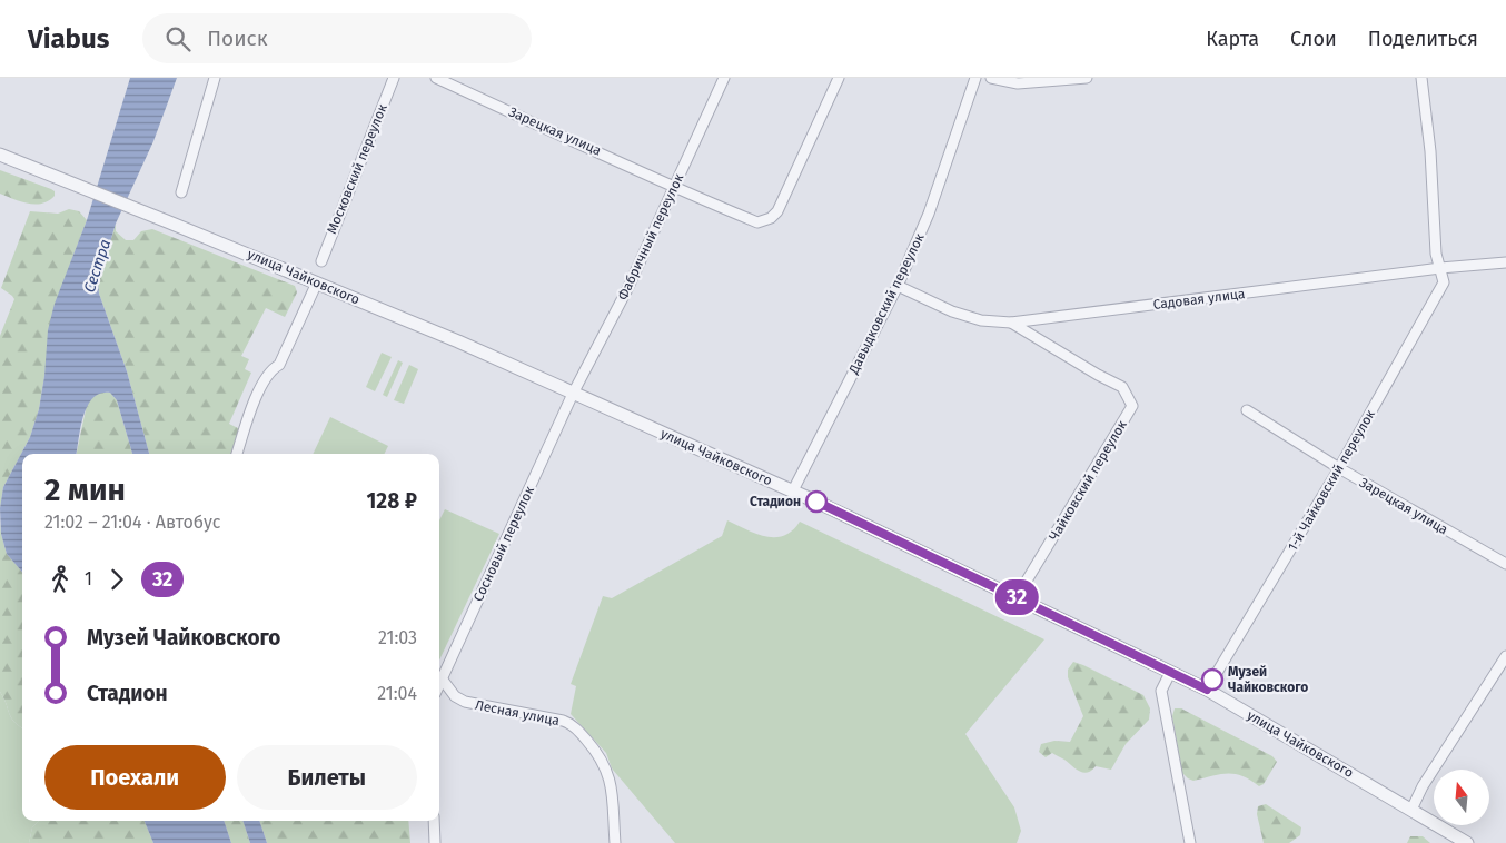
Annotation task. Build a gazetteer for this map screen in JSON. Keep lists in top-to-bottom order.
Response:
{
  "streets": {
    "street": [
      "Зарецкая улица",
      "Московский переулок",
      "Фабричный переулок",
      "улица Чайковского",
      "Садовая улица",
      "Давыдковский переулок",
      "Чайковский переулок",
      "1-й Чайковский переулок",
      "Сосновый переулок",
      "Лесная улица"
    ]
  },
  "crossings": [
    ["Зарецкая улица", "Фабричный переулок"],
    ["Зарецкая улица", "1-й Чайковский переулок"],
    ["Фабричный переулок", "улица Чайковского"],
    ["Фабричный переулок", "Сосновый переулок"],
    ["улица Чайковского", "Давыдковский переулок"],
    ["улица Чайковского", "Чайковский переулок"],
    ["улица Чайковского", "1-й Чайковский переулок"],
    ["улица Чайковского", "Сосновый переулок"],
    ["Садовая улица", "Давыдковский переулок"],
    ["Садовая улица", "Чайковский переулок"],
    ["Садовая улица", "1-й Чайковский переулок"],
    ["Сосновый переулок", "Лесная улица"]
  ],
  "water": ["Сестра"],
  "places": ["Стадион", "Музей Чайковского"],
  "lines": ["bus line 32"],
  "north": "top",
  "page": {
    "header": "Viabus",
    "search": "Поиск",
    "nav": ["Карта", "Слои", "Поделиться"],
    "on_map": "32",
    "heading": ["2 мин", "21:02 – 21:04 · Автобус", "128 ₽"],
    "legs": ["1", "32"],
    "list": [
      {
        "name": "Музей Чайковского",
        "value": "21:03"
      },
      {
        "name": "Стадион",
        "value": "21:04"
      }
    ],
    "buttons": ["Поехали", "Билеты"]
  }
}
